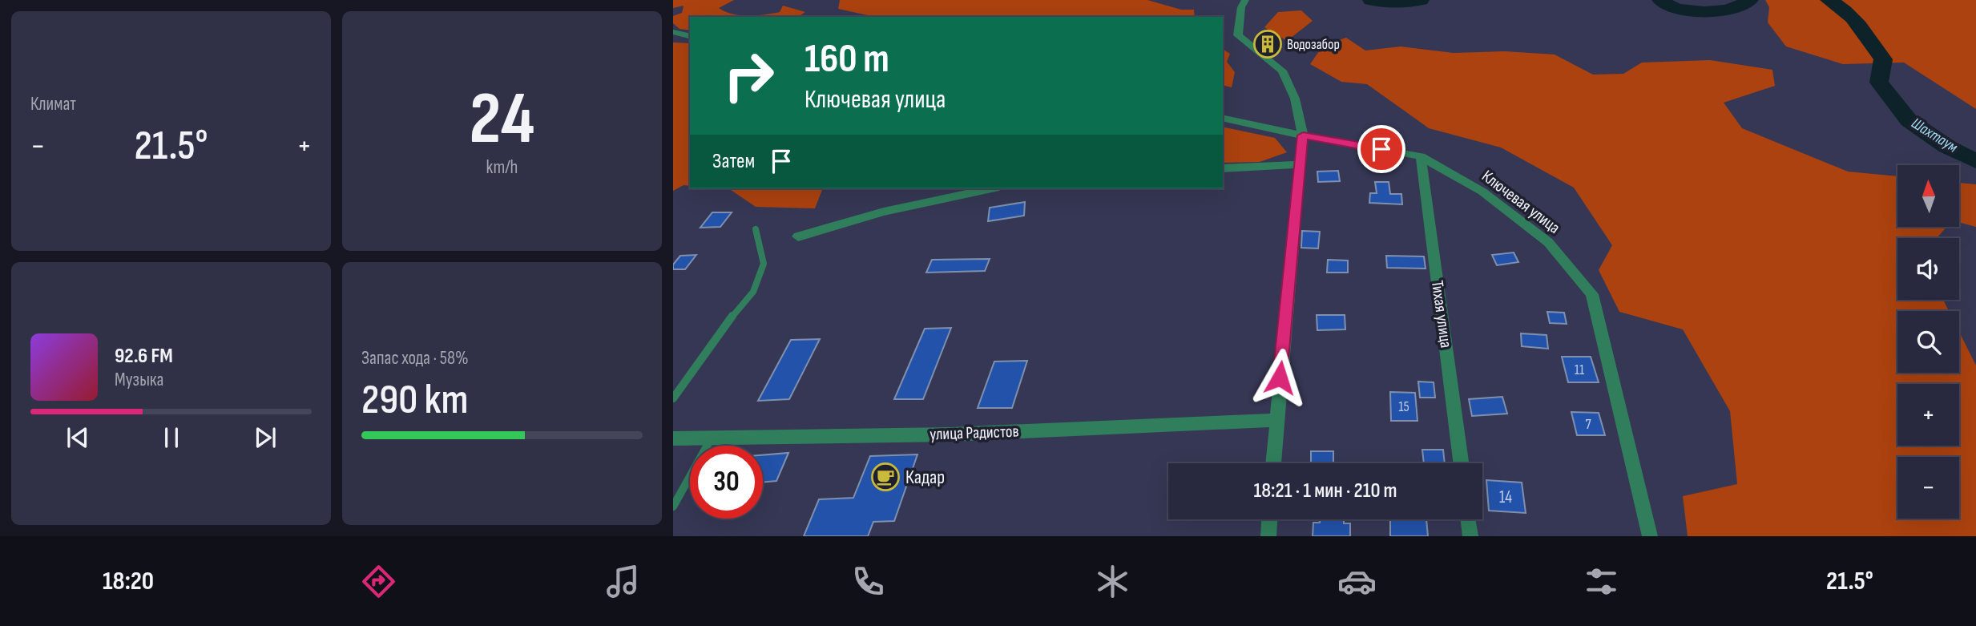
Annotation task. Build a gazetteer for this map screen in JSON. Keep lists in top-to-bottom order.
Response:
{
  "streets": {
    "street": ["Ключевая улица", "Тихая улица", "улица Радистов"]
  },
  "crossings": [
    ["Ключевая улица", "Тихая улица"]
  ],
  "water": ["Шахтаум"],
  "places": {
    "building": ["Водозабор"],
    "cafe": ["Кадар"]
  },
  "house_numbers": [
    "11",
    "15",
    "7",
    "14"
  ],
  "north": "top",
  "page": {
    "tile": [
      "Климат",
      ["24", "km/h"],
      ["Запас хода · 58%", "290 km"]
    ],
    "turn": ["160 m", "Ключевая улица"],
    "heat": ["−", "21.5°", "+"],
    "then": "Затем",
    "map_buttons": ["+", "−"],
    "song": ["92.6 FM", "Музыка"],
    "limit": "30",
    "trip": "18:21 · 1 мин · 210 m",
    "tabs": ["18:20", "21.5°"]
  }
}
